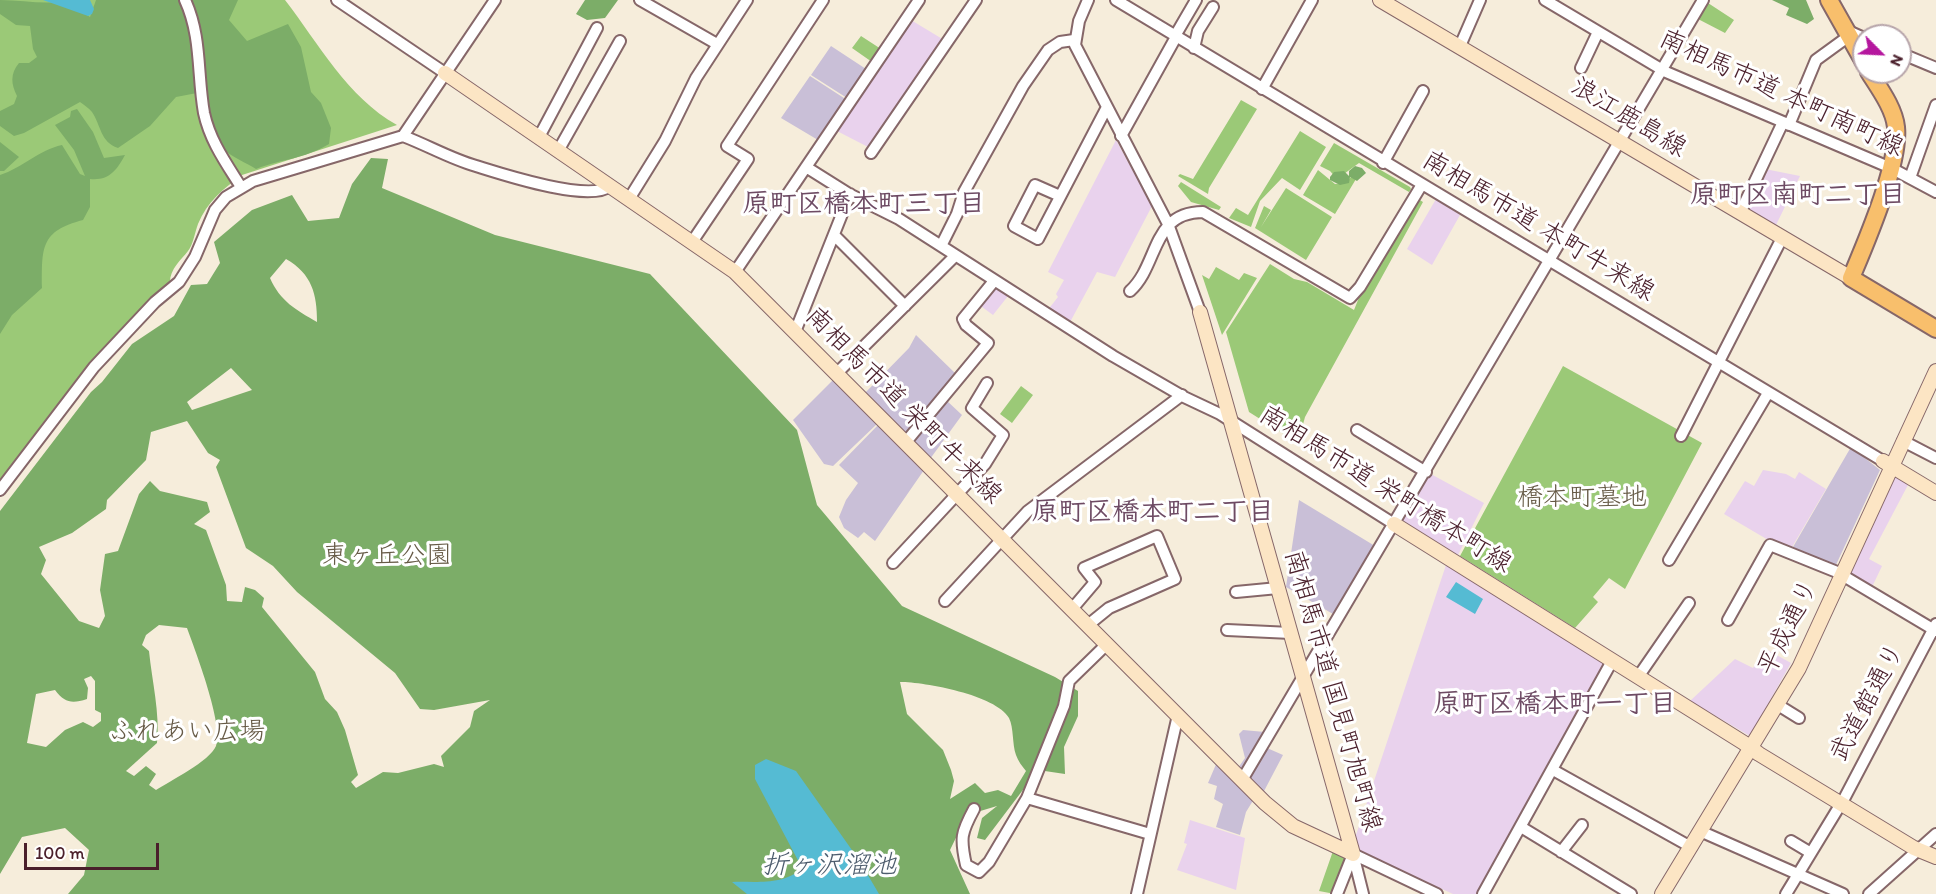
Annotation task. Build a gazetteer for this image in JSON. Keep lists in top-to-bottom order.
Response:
{
  "streets": {
    "street": [
      "南相馬市道 本町南町線",
      "浪江鹿島線",
      "南相馬市道 本町牛来線",
      "南相馬市道 栄町牛来線",
      "南相馬市道 栄町橋本町線",
      "平成通り",
      "南相馬市道 国見町旭町線",
      "武道館通り"
    ]
  },
  "crossings": [
    ["南相馬市道 本町牛来線", "平成通り"],
    ["南相馬市道 栄町牛来線", "南相馬市道 国見町旭町線"],
    ["南相馬市道 栄町橋本町線", "平成通り"],
    ["南相馬市道 栄町橋本町線", "南相馬市道 国見町旭町線"],
    ["南相馬市道 栄町橋本町線", "武道館通り"]
  ],
  "districts": [
    "原町区南町二丁目",
    "原町区橋本町三丁目",
    "原町区橋本町二丁目",
    "原町区橋本町一丁目"
  ],
  "water": ["折ヶ沢溜池"],
  "parks": ["橋本町墓地", "東ヶ丘公園", "ふれあい広場"],
  "scale_bar": "100 m",
  "north": "bottom right"
}
